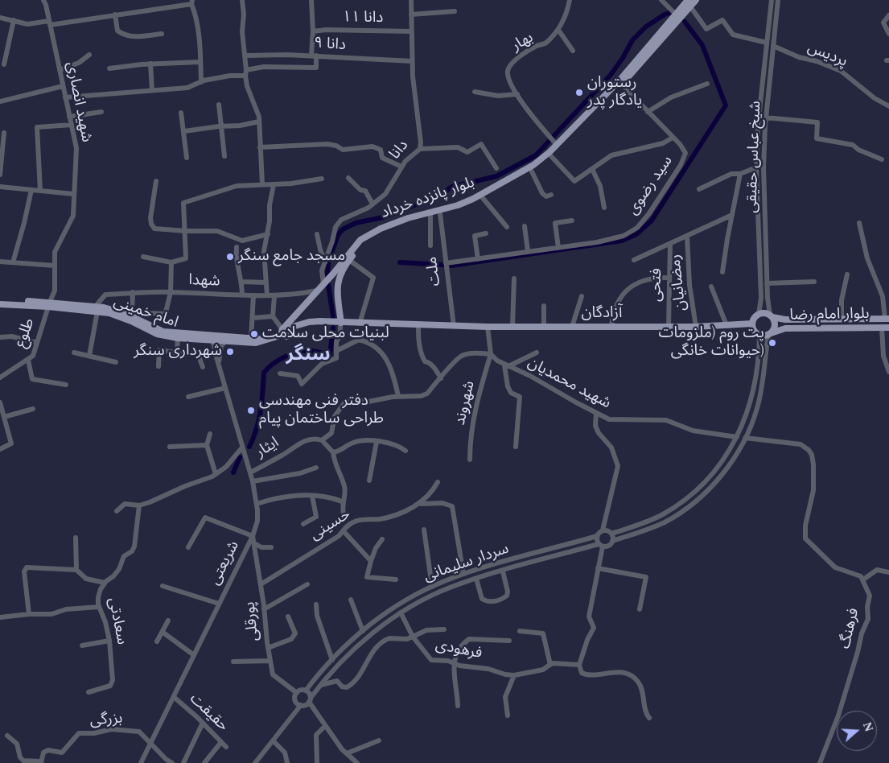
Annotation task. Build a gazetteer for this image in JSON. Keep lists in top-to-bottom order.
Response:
{
  "streets": {
    "main road": [
      "بلوار پانزده خرداد",
      "امام خمینی",
      "آزادگان",
      "بلوار امام رضا"
    ],
    "street": [
      "دانا ۱۱",
      "بهار",
      "دانا ۹",
      "پردیس",
      "شهید انصاری",
      "دانا",
      "شیخ عباس حقیقی",
      "سید رضوی",
      "ملت",
      "شهدا",
      "رمضانیان",
      "فتحی",
      "طلوع",
      "شهید محمدیان",
      "شهروند",
      "ایثار",
      "حسینی",
      "شریعتی",
      "سردار سلیمانی",
      "سعادتی",
      "پورقلی",
      "فرهنگ",
      "فرهودی",
      "حقیقت",
      "بزرگی"
    ]
  },
  "crossings": [
    ["دانا ۱۱", "دانا"],
    ["بهار", "بلوار پانزده خرداد"],
    ["دانا ۹", "دانا"],
    ["پردیس", "شیخ عباس حقیقی"],
    ["شهید انصاری", "امام خمینی"],
    ["شهید انصاری", "طلوع"],
    ["دانا", "بلوار پانزده خرداد"],
    ["شیخ عباس حقیقی", "آزادگان"],
    ["شیخ عباس حقیقی", "بلوار امام رضا"],
    ["سید رضوی", "بلوار پانزده خرداد"],
    ["سید رضوی", "ملت"],
    ["بلوار پانزده خرداد", "ملت"],
    ["بلوار پانزده خرداد", "شهدا"],
    ["بلوار پانزده خرداد", "امام خمینی"],
    ["بلوار پانزده خرداد", "آزادگان"],
    ["ملت", "آزادگان"],
    ["شهدا", "امام خمینی"],
    ["رمضانیان", "آزادگان"],
    ["فتحی", "آزادگان"],
    ["امام خمینی", "آزادگان"],
    ["امام خمینی", "طلوع"],
    ["امام خمینی", "شریعتی"],
    ["آزادگان", "بلوار امام رضا"],
    ["شهید محمدیان", "شهروند"],
    ["ایثار", "شریعتی"],
    ["حسینی", "پورقلی"],
    ["شریعتی", "پورقلی"],
    ["شریعتی", "حقیقت"],
    ["شریعتی", "بزرگی"],
    ["سردار سلیمانی", "پورقلی"],
    ["سردار سلیمانی", "فرهودی"]
  ],
  "districts": ["سنگر"],
  "places": [
    "رستوران یادگار پدر",
    "مسجد جامع سنگر",
    "لبنیات محلی سلامت",
    "پت روم (ملزومات حیوانات خانگی)",
    "شهرداری سنگر",
    "دفتر فنی مهندسی طراحی ساختمان پیام"
  ],
  "north": "right"
}
